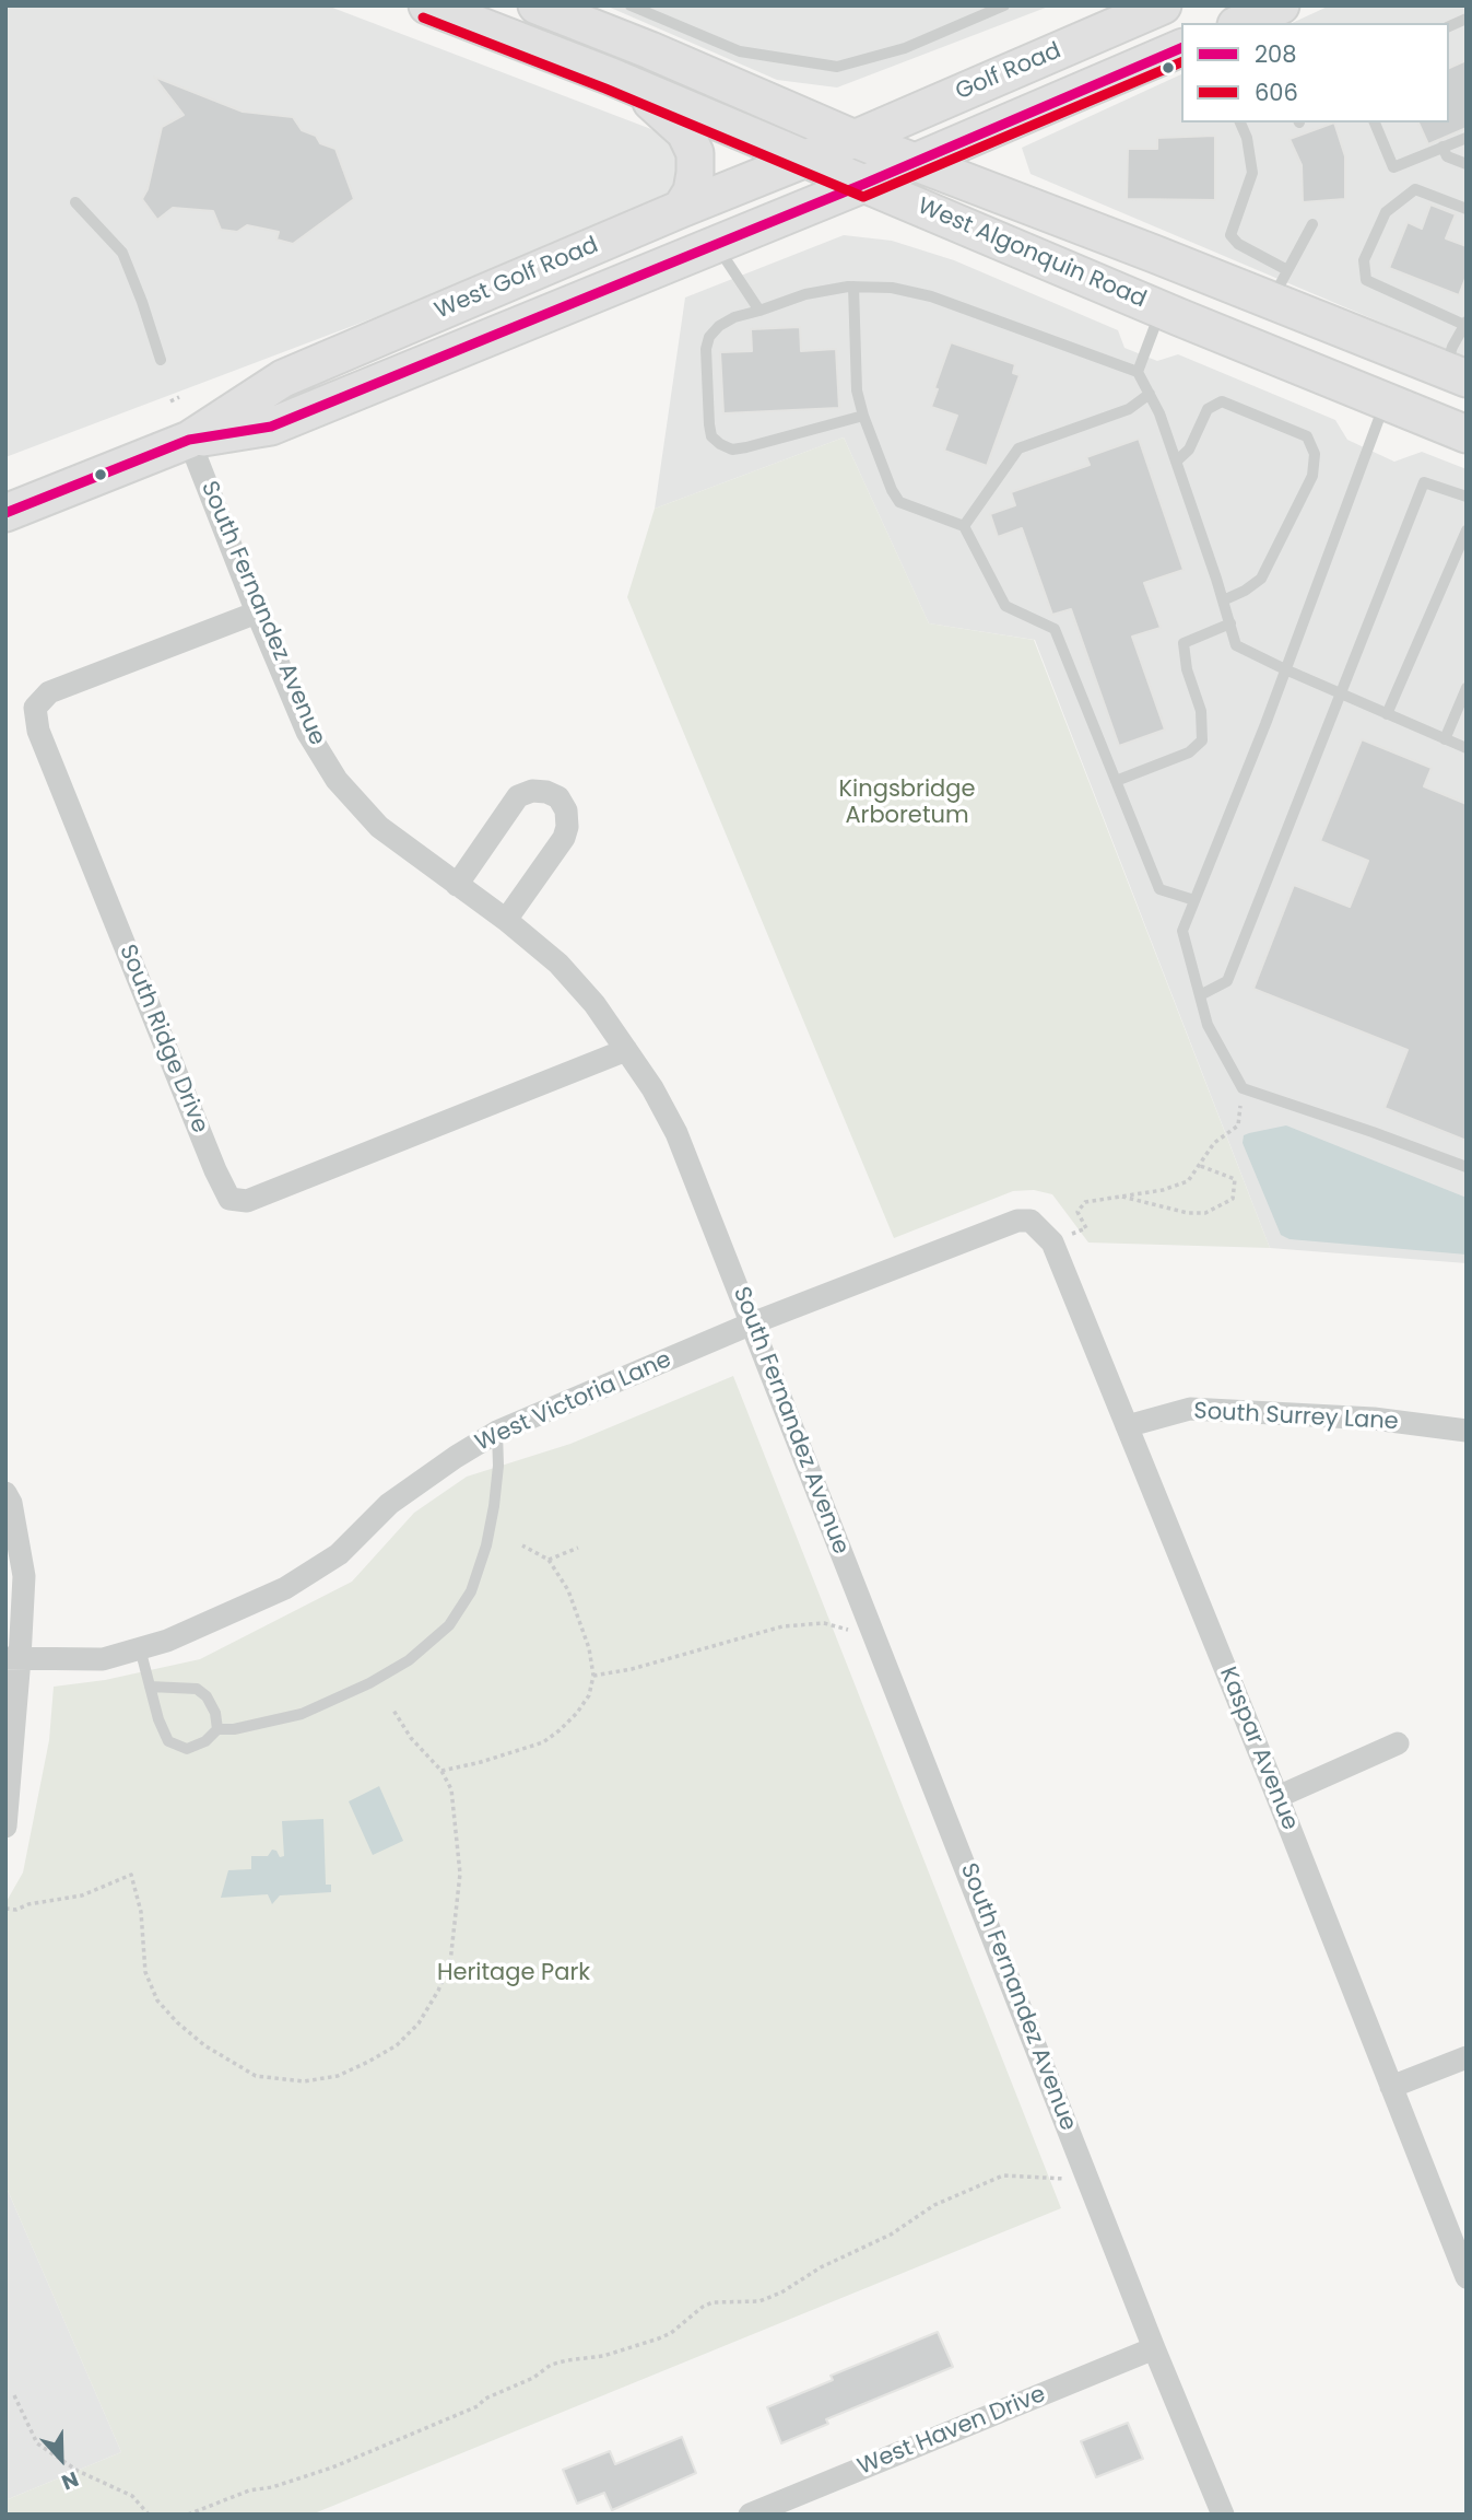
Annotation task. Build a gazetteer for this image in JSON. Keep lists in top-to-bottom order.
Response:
{
  "streets": {
    "main road": ["Golf Road", "West Algonquin Road", "West Golf Road"],
    "street": [
      "South Fernandez Avenue",
      "South Ridge Drive",
      "West Victoria Lane",
      "South Surrey Lane",
      "Kaspar Avenue",
      "West Haven Drive"
    ]
  },
  "crossings": [
    ["Golf Road", "West Algonquin Road"],
    ["Golf Road", "West Golf Road"],
    ["West Algonquin Road", "West Golf Road"],
    ["West Golf Road", "South Fernandez Avenue"],
    ["South Fernandez Avenue", "South Ridge Drive"],
    ["South Fernandez Avenue", "West Victoria Lane"],
    ["South Fernandez Avenue", "West Haven Drive"],
    ["West Victoria Lane", "Kaspar Avenue"],
    ["South Surrey Lane", "Kaspar Avenue"]
  ],
  "parks": ["Kingsbridge Arboretum", "Heritage Park"],
  "lines": ["transit line 606", "transit line 208"],
  "legend": ["208", "606"],
  "north": "bottom"
}
